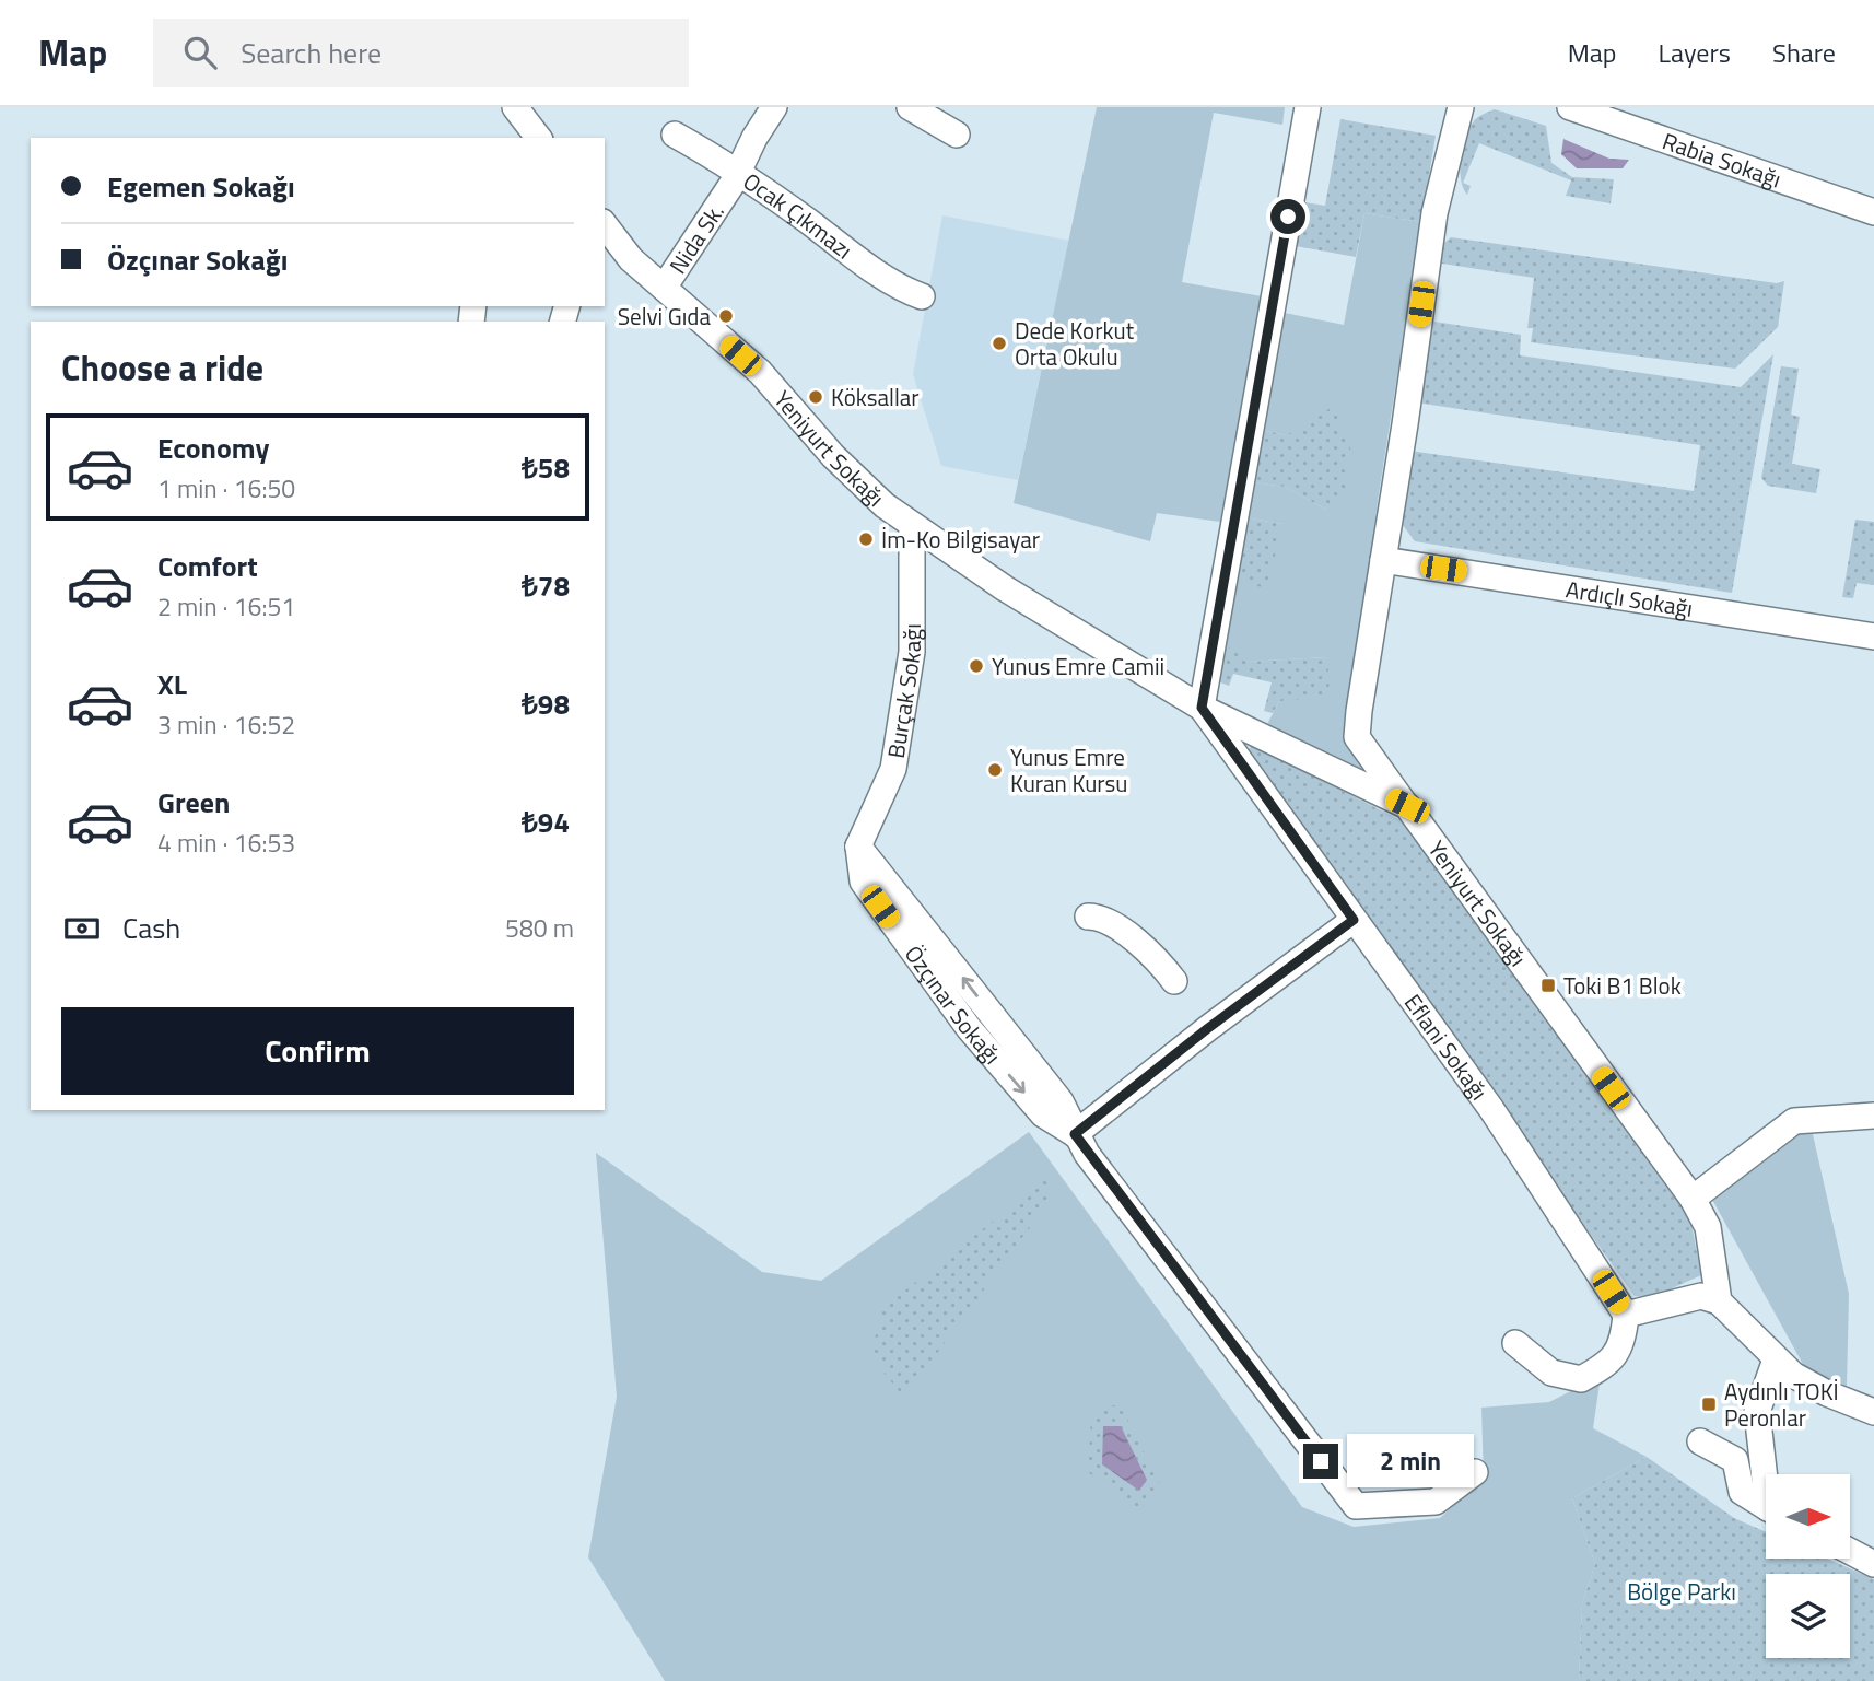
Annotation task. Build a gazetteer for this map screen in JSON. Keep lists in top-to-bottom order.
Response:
{
  "streets": {
    "street": [
      "Rabia Sokağı",
      "Ocak Çıkmazı",
      "Nida Sk.",
      "Yeniyurt Sokağı",
      "Ardıçlı Sokağı",
      "Burçak Sokağı",
      "Özçınar Sokağı",
      "Eflani Sokağı"
    ]
  },
  "crossings": [
    ["Ocak Çıkmazı", "Nida Sk."],
    ["Nida Sk.", "Yeniyurt Sokağı"],
    ["Yeniyurt Sokağı", "Burçak Sokağı"],
    ["Yeniyurt Sokağı", "Eflani Sokağı"],
    ["Burçak Sokağı", "Özçınar Sokağı"]
  ],
  "parks": ["Bölge Parkı"],
  "places": {
    "other": [
      "Selvi Gıda",
      "Dede Korkut Orta Okulu",
      "Köksallar",
      "İm-Ko Bilgisayar",
      "Yunus Emre Camii",
      "Yunus Emre Kuran Kursu"
    ],
    "transit": ["Toki B1 Blok", "Aydınlı TOKİ Peronlar"]
  },
  "north": "right",
  "page": {
    "header": "Map",
    "search": "Search here",
    "nav": ["Map", "Layers", "Share"],
    "banner": ["Egemen Sokağı", "Özçınar Sokağı"],
    "heading": "Choose a ride",
    "list": [
      {
        "name": "Economy",
        "note": "1 min · 16:50",
        "value": "₺58"
      },
      {
        "name": "Comfort",
        "note": "2 min · 16:51",
        "value": "₺78"
      },
      {
        "name": "XL",
        "note": "3 min · 16:52",
        "value": "₺98"
      },
      {
        "name": "Green",
        "note": "4 min · 16:53",
        "value": "₺94"
      }
    ],
    "pay": ["Cash", "580 m"],
    "buttons": "Confirm",
    "bubble": "2 min"
  }
}
